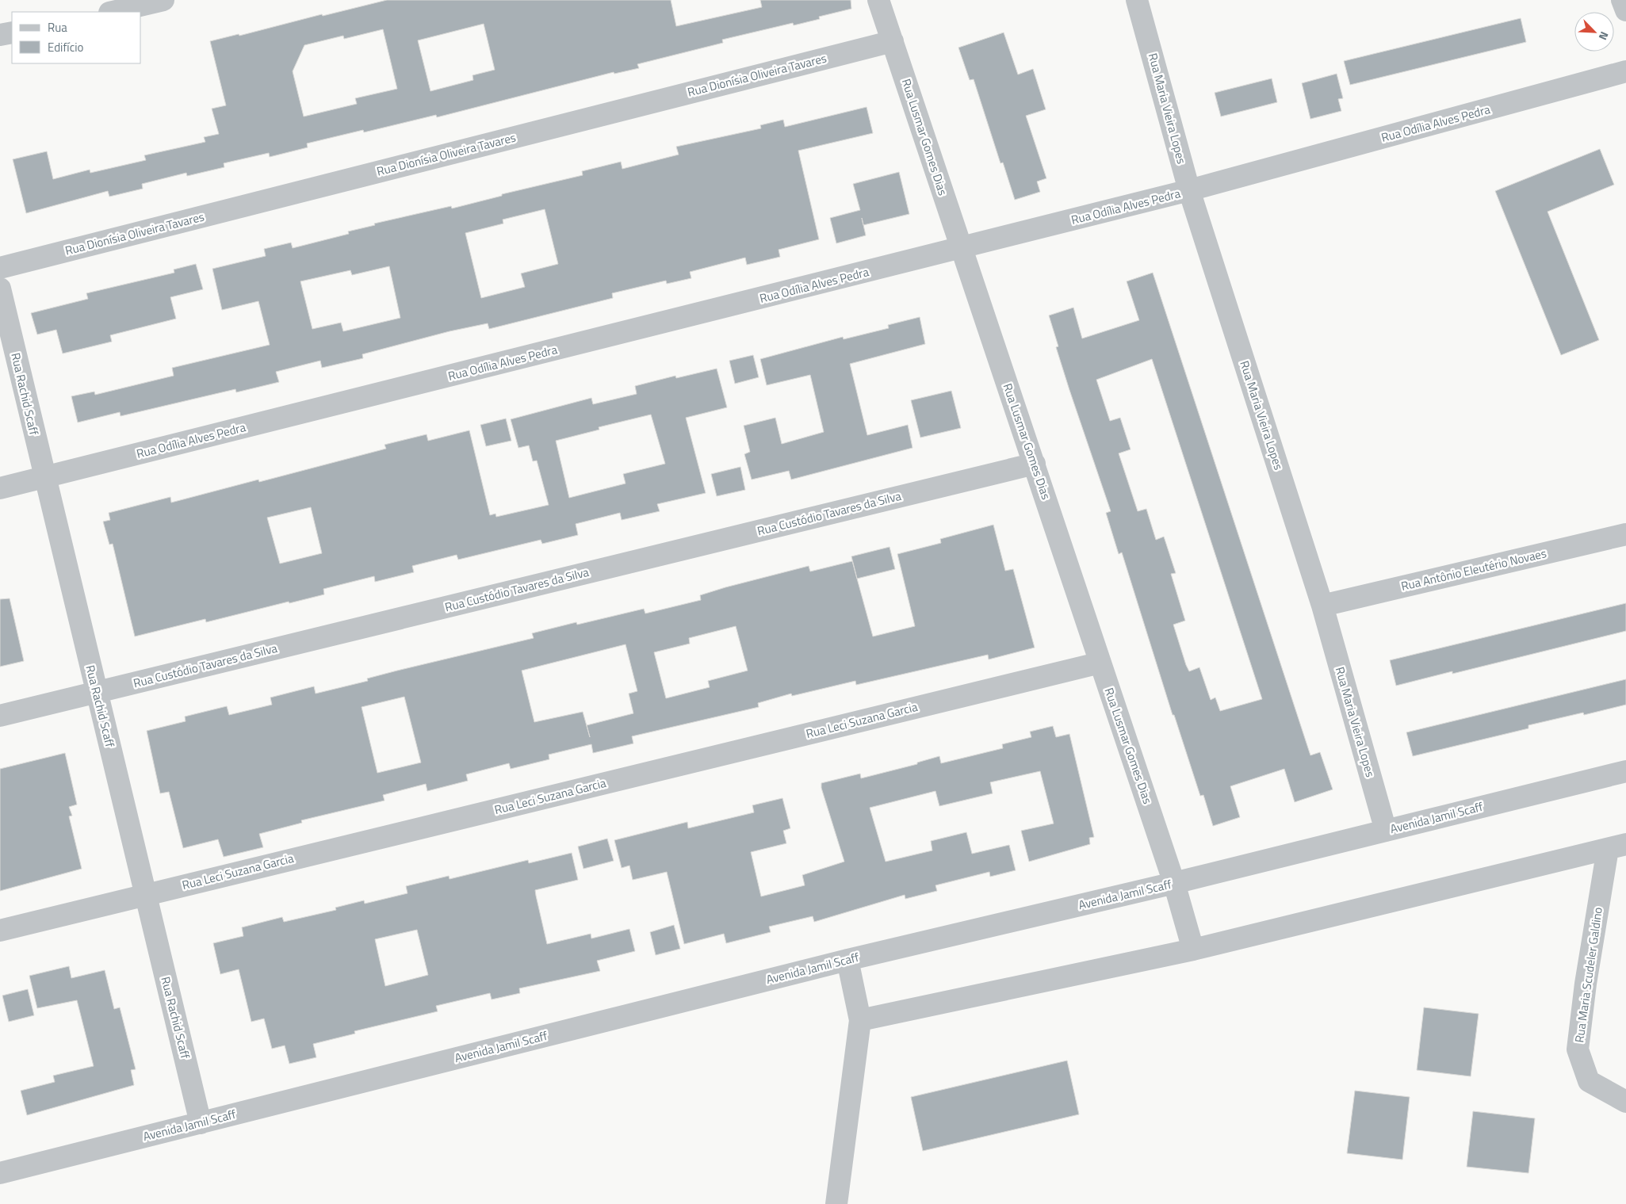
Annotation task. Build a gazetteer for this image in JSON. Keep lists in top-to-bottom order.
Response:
{
  "streets": {
    "street": [
      "Rua Dionísia Oliveira Tavares",
      "Rua Maria Vieira Lopes",
      "Rua Odília Alves Pedra",
      "Rua Lusmar Gomes Dias",
      "Rua Rachid Scaff",
      "Rua Custódio Tavares da Silva",
      "Rua Antônio Eleutério Novaes",
      "Rua Leci Suzana Garcia",
      "Avenida Jamil Scaff",
      "Rua Maria Scudeler Galdino"
    ]
  },
  "crossings": [
    ["Rua Dionísia Oliveira Tavares", "Rua Lusmar Gomes Dias"],
    ["Rua Maria Vieira Lopes", "Rua Odília Alves Pedra"],
    ["Rua Maria Vieira Lopes", "Rua Antônio Eleutério Novaes"],
    ["Rua Maria Vieira Lopes", "Avenida Jamil Scaff"],
    ["Rua Odília Alves Pedra", "Rua Lusmar Gomes Dias"],
    ["Rua Odília Alves Pedra", "Rua Rachid Scaff"],
    ["Rua Lusmar Gomes Dias", "Rua Custódio Tavares da Silva"],
    ["Rua Lusmar Gomes Dias", "Rua Leci Suzana Garcia"],
    ["Rua Lusmar Gomes Dias", "Avenida Jamil Scaff"],
    ["Rua Rachid Scaff", "Rua Custódio Tavares da Silva"],
    ["Rua Rachid Scaff", "Rua Leci Suzana Garcia"],
    ["Rua Rachid Scaff", "Avenida Jamil Scaff"]
  ],
  "legend": ["Rua", "Edifício"],
  "north": "bottom right"
}
